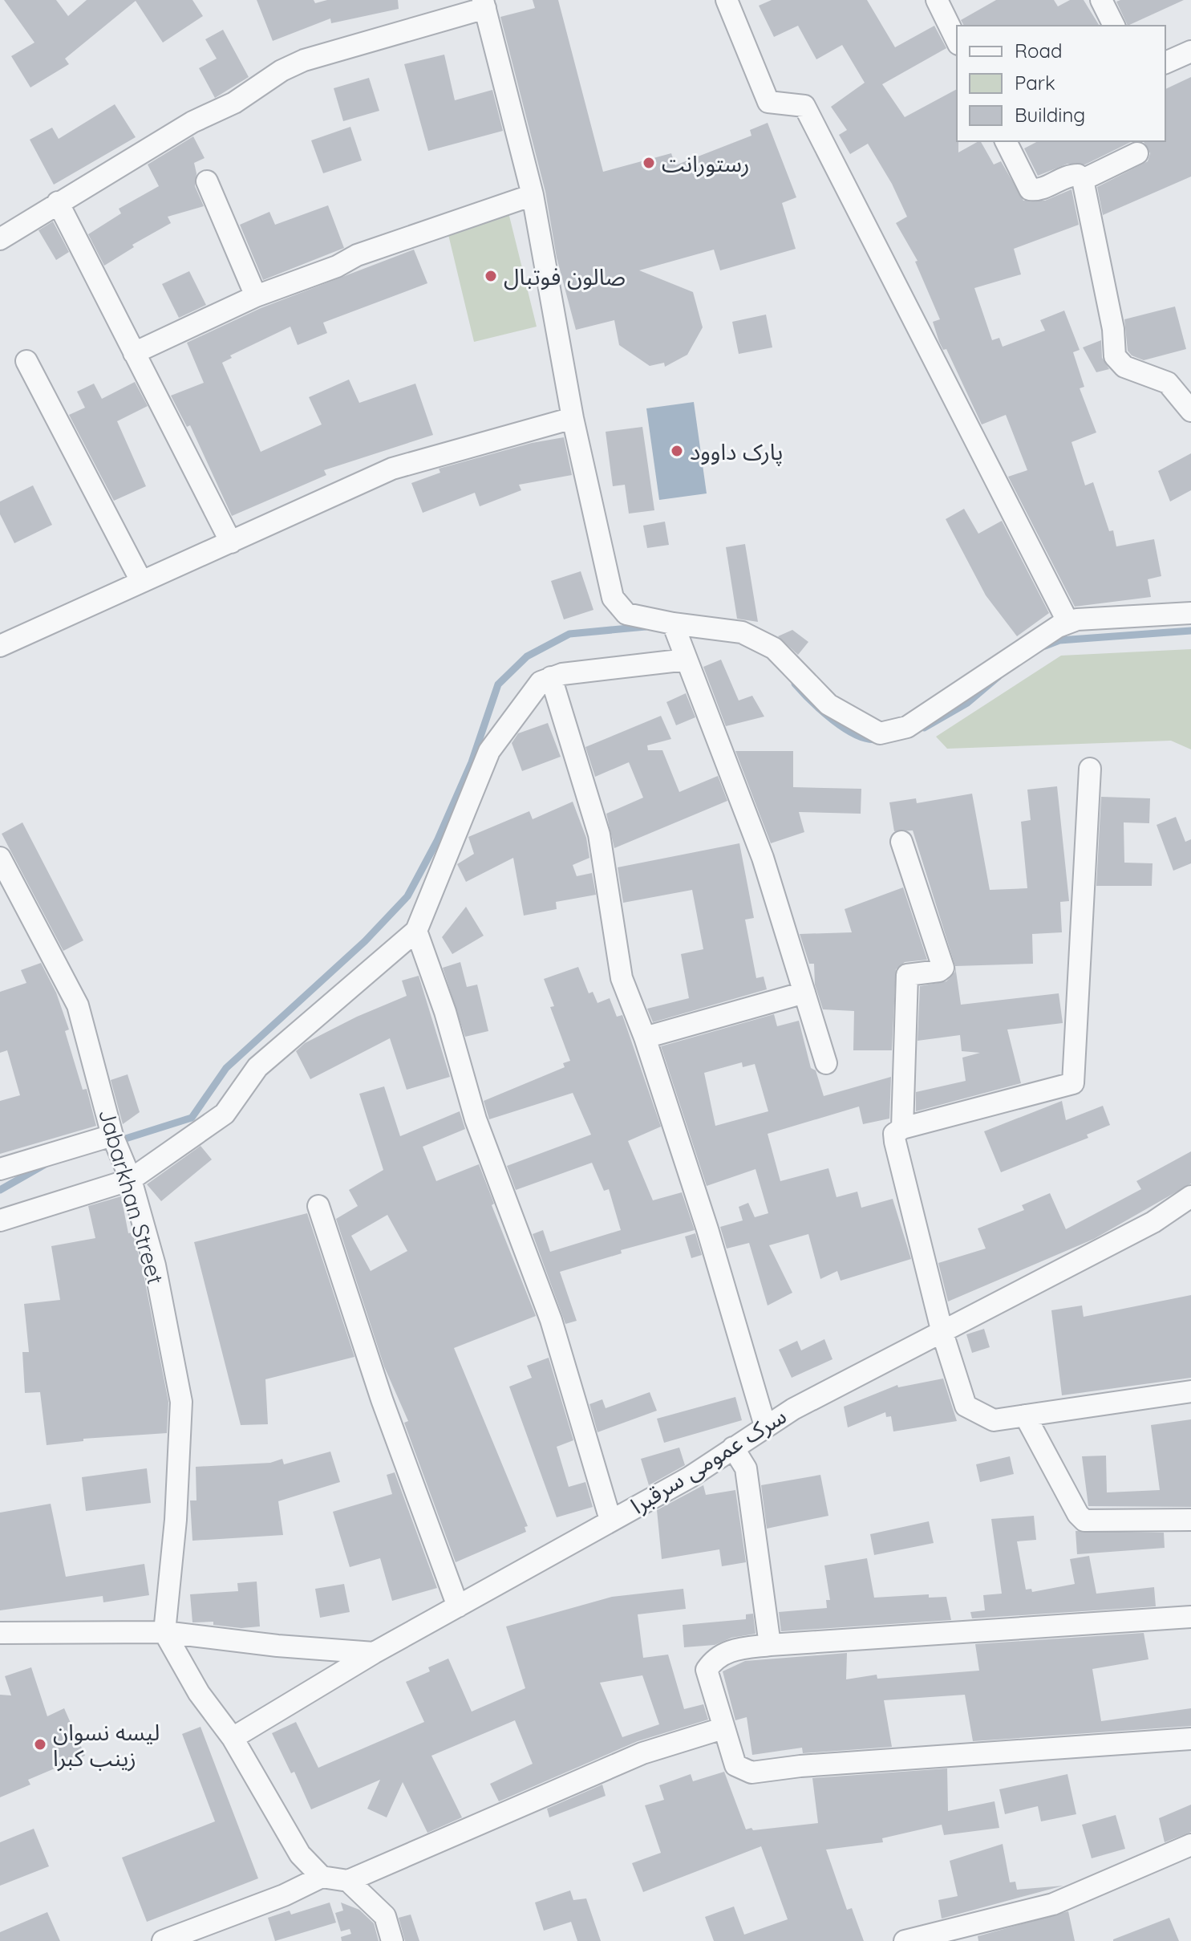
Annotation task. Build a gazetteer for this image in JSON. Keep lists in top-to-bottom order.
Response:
{
  "streets": {
    "street": ["Jabarkhan Street", "سرک عمومی سرقبرا"]
  },
  "places": [
    "رستورانت",
    "صالون فوتبال",
    "پارک داوود",
    "لیسه نسوان زینب کبرا"
  ],
  "legend": ["Road", "Park", "Building"]
}
